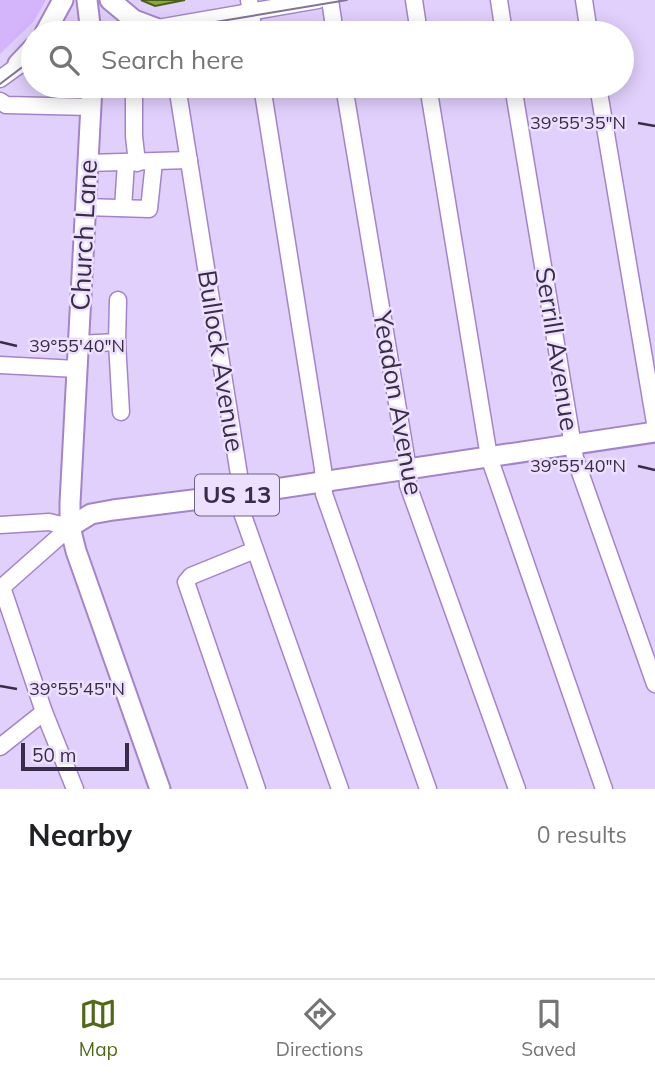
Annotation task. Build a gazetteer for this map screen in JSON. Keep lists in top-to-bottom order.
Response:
{
  "streets": {
    "main road": ["Church Lane", "US 13"],
    "street": ["Serrill Avenue", "Bullock Avenue", "Yeadon Avenue"]
  },
  "crossings": [
    ["Church Lane", "US 13"],
    ["Serrill Avenue", "US 13"],
    ["Bullock Avenue", "US 13"],
    ["Yeadon Avenue", "US 13"]
  ],
  "scale_bar": "50 m",
  "page": {
    "search": "Search here",
    "scale": "50 m",
    "heading": ["Nearby", "0 results"],
    "nav": ["Map", "Directions", "Saved"]
  },
  "coordinates": ["39°55'35\"N", "39°55'40\"N", "39°55'45\"N"]
}
